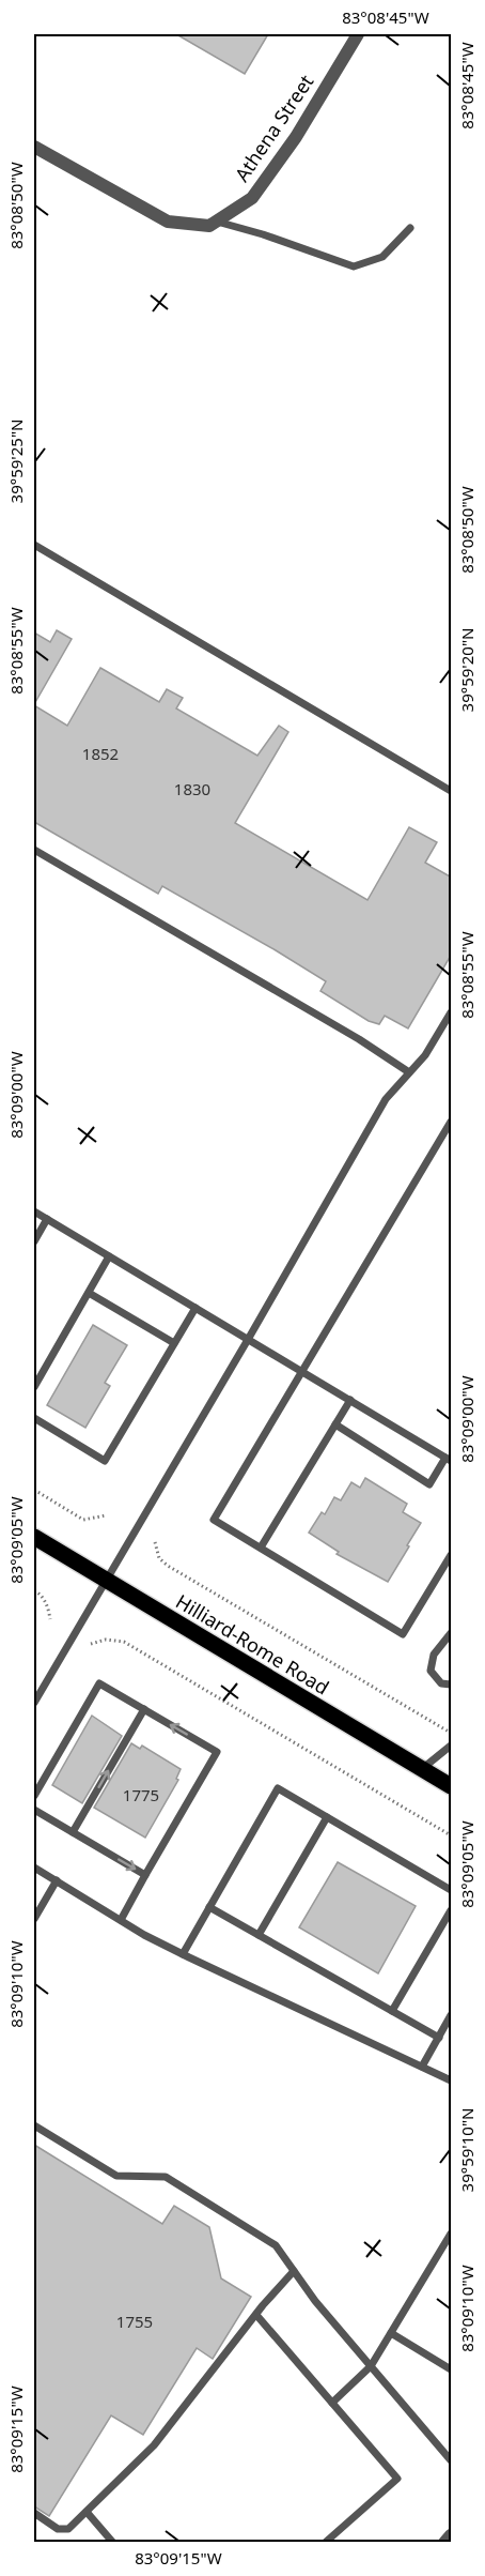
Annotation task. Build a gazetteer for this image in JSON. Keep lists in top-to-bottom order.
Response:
{
  "streets": {
    "main road": ["Hilliard-Rome Road"],
    "street": ["Athena Street"]
  },
  "house_numbers": [
    "1852",
    "1830",
    "1775",
    "1755"
  ],
  "coordinates": [
    "83°08'45\"W",
    "83°08'50\"W",
    "39°59'25\"N",
    "83°08'55\"W",
    "39°59'20\"N",
    "83°09'00\"W",
    "83°09'05\"W",
    "83°09'10\"W",
    "39°59'10\"N",
    "83°09'15\"W"
  ]
}
